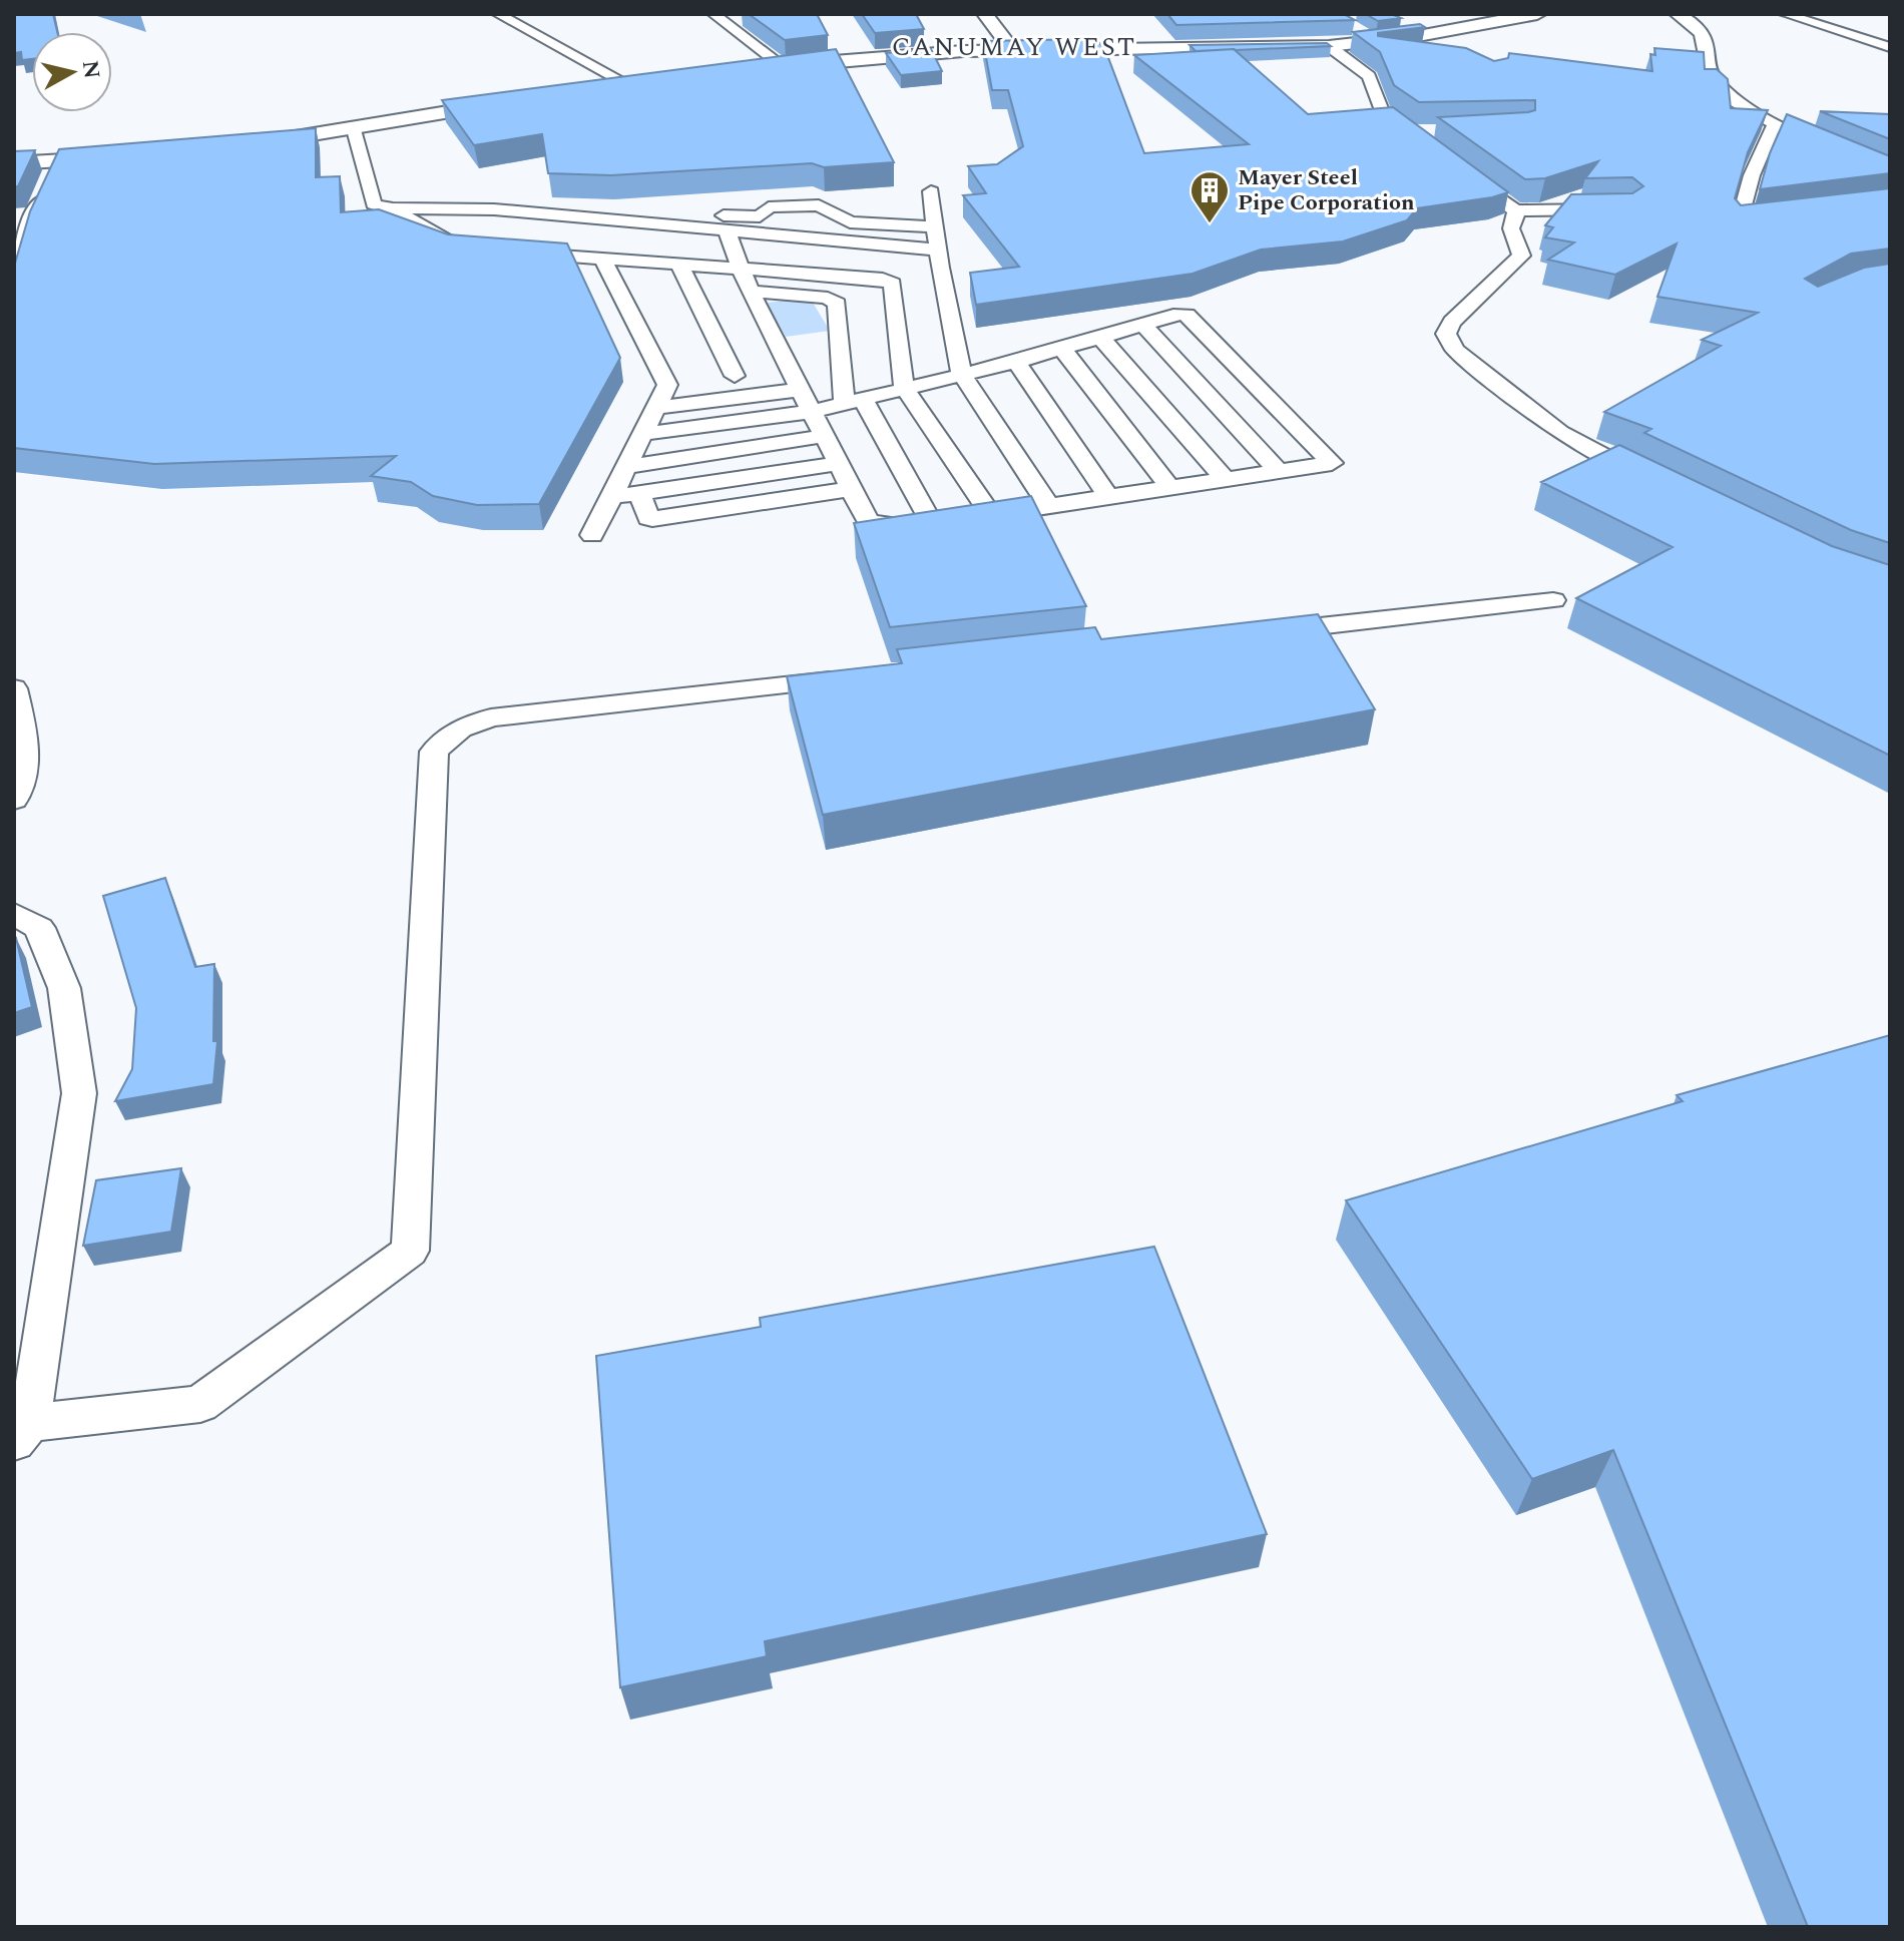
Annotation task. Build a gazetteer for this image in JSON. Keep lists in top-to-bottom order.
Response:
{
  "districts": ["CANUMAY WEST"],
  "places": {
    "building": ["Mayer Steel Pipe Corporation"]
  },
  "north": "right"
}
